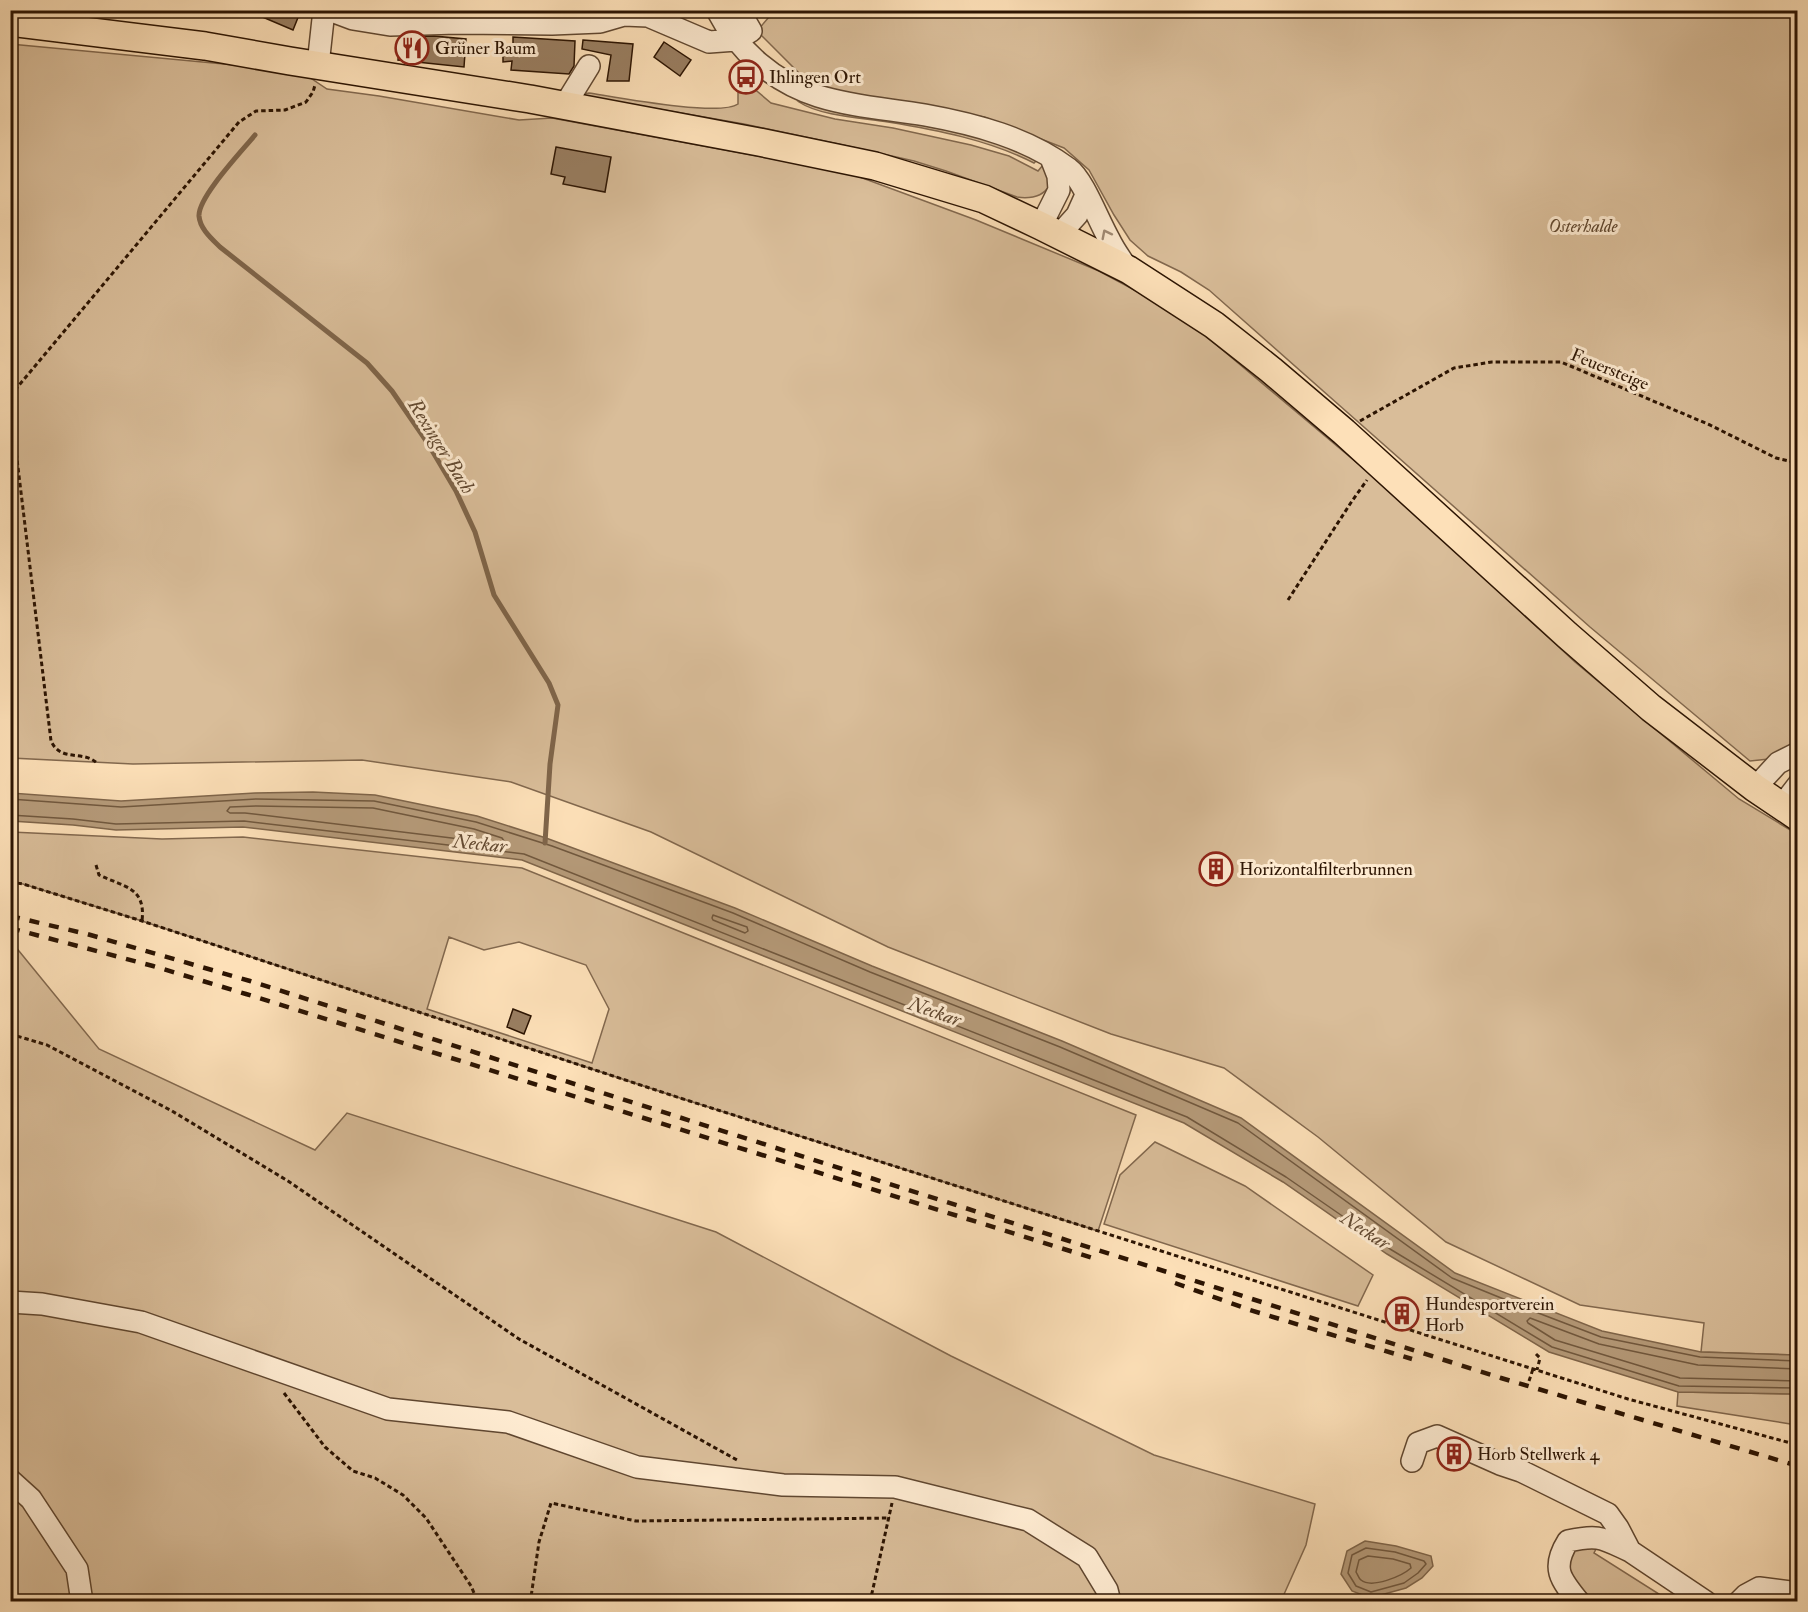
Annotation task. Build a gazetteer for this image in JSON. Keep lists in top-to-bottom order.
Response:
{
  "streets": {
    "path": ["Feuersteige"]
  },
  "water": ["Rexinger Bach", "Neckar"],
  "parks": ["Osterhalde"],
  "places": {
    "restaurant": ["Grüner Baum"],
    "bus stop": ["Ihlingen Ort"],
    "building": ["Horizontalfilterbrunnen", "Hundesportverein Horb", "Horb Stellwerk 4"]
  }
}
